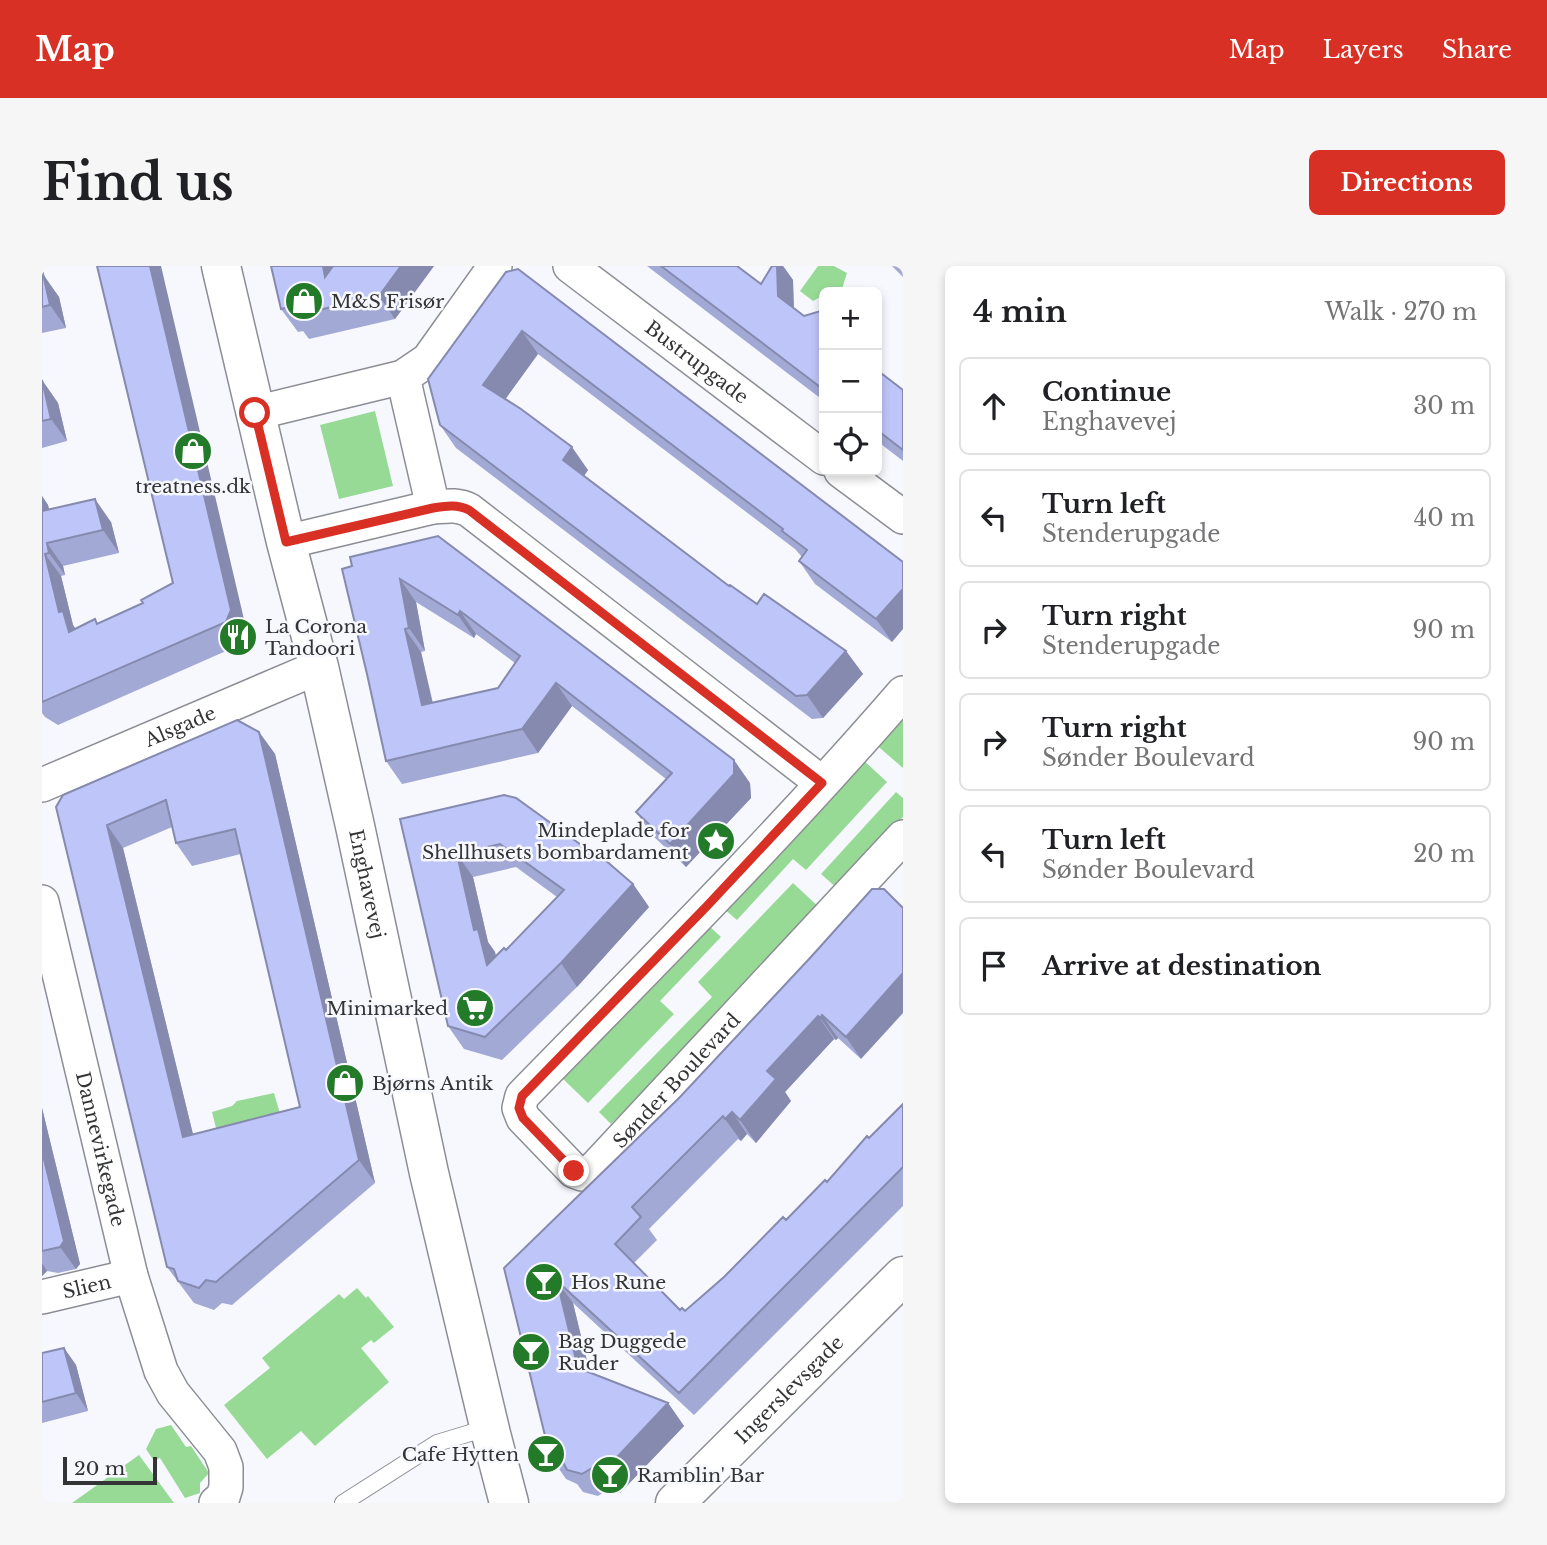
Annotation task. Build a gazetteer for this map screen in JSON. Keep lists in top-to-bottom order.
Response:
{
  "streets": {
    "street": [
      "Bustrupgade",
      "Alsgade",
      "Enghavevej",
      "Sønder Boulevard",
      "Dannevirkegade",
      "Slien",
      "Ingerslevsgade"
    ]
  },
  "crossings": [
    ["Alsgade", "Enghavevej"],
    ["Dannevirkegade", "Slien"]
  ],
  "places": {
    "shop": ["M&S Frisør", "treatness.dk", "Bjørns Antik"],
    "restaurant": ["La Corona Tandoori"],
    "place": ["Mindeplade for Shellhusets bombardament"],
    "supermarket": ["Minimarked"],
    "bar": [
      "Hos Rune",
      "Bag Duggede Ruder",
      "Cafe Hytten",
      "Ramblin' Bar"
    ]
  },
  "scale_bar": "20 m",
  "page": {
    "header": "Map",
    "nav": ["Map", "Layers", "Share"],
    "buttons": "Directions",
    "title": "Find us",
    "heading": ["4 min", "Walk · 270 m"],
    "map_buttons": ["+", "−"],
    "list": [
      ["Continue", "Enghavevej", "30 m"],
      ["Turn left", "Stenderupgade", "40 m"],
      ["Turn right", "Stenderupgade", "90 m"],
      ["Turn right", "Sønder Boulevard", "90 m"],
      ["Turn left", "Sønder Boulevard", "20 m"],
      "Arrive at destination"
    ],
    "scale": "20 m"
  }
}
